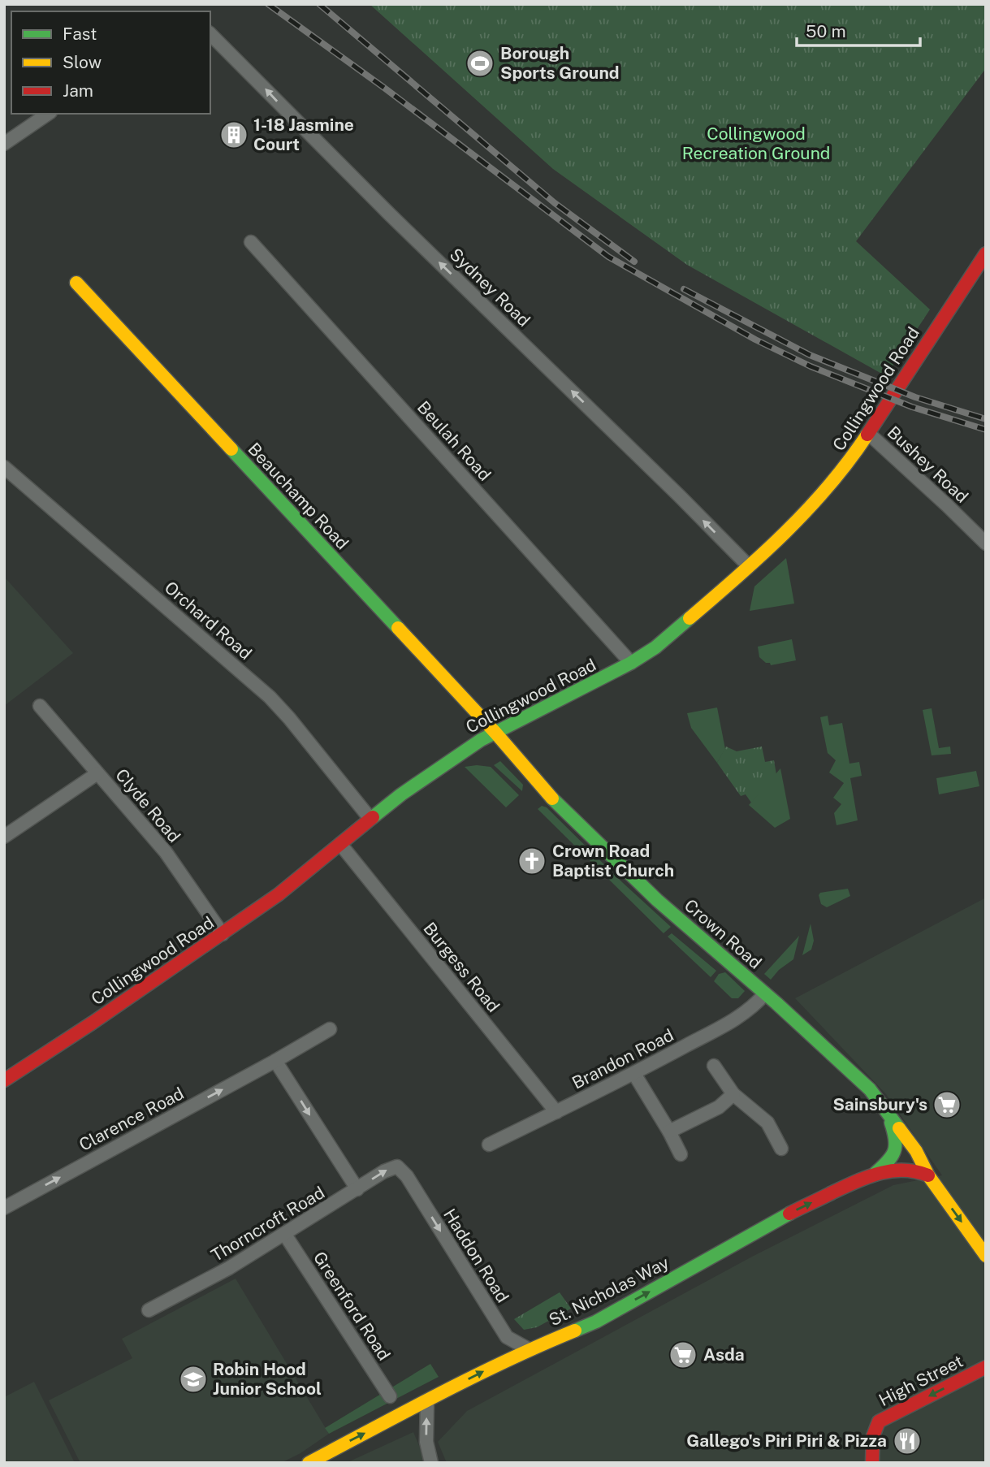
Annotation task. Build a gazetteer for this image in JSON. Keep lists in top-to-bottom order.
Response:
{
  "streets": {
    "street": [
      "Sydney Road",
      "Collingwood Road",
      "Beulah Road",
      "Bushey Road",
      "Beauchamp Road",
      "Orchard Road",
      "Clyde Road",
      "Crown Road",
      "Burgess Road",
      "Brandon Road",
      "Clarence Road",
      "Thorncroft Road",
      "Haddon Road",
      "St. Nicholas Way",
      "Greenford Road",
      "High Street"
    ]
  },
  "crossings": [
    ["Sydney Road", "Collingwood Road"],
    ["Collingwood Road", "Beulah Road"],
    ["Collingwood Road", "Bushey Road"],
    ["Collingwood Road", "Beauchamp Road"],
    ["Collingwood Road", "Orchard Road"],
    ["Collingwood Road", "Clyde Road"],
    ["Collingwood Road", "Crown Road"],
    ["Collingwood Road", "Burgess Road"],
    ["Beauchamp Road", "Crown Road"],
    ["Crown Road", "Brandon Road"],
    ["Crown Road", "St. Nicholas Way"],
    ["Burgess Road", "Brandon Road"],
    ["Thorncroft Road", "Haddon Road"],
    ["Thorncroft Road", "Greenford Road"],
    ["Haddon Road", "St. Nicholas Way"]
  ],
  "one_way": [
    "Sydney Road",
    "Clarence Road",
    "Haddon Road",
    "St. Nicholas Way",
    "High Street"
  ],
  "parks": ["Collingwood Recreation Ground"],
  "places": {
    "sports": ["Borough Sports Ground"],
    "building": ["1-18 Jasmine Court"],
    "church": ["Crown Road Baptist Church"],
    "supermarket": ["Sainsbury's", "Asda"],
    "school or university": ["Robin Hood Junior School"],
    "restaurant": ["Gallego's Piri Piri & Pizza"]
  },
  "legend": ["Fast", "Slow", "Jam"],
  "scale_bar": "50 m"
}
